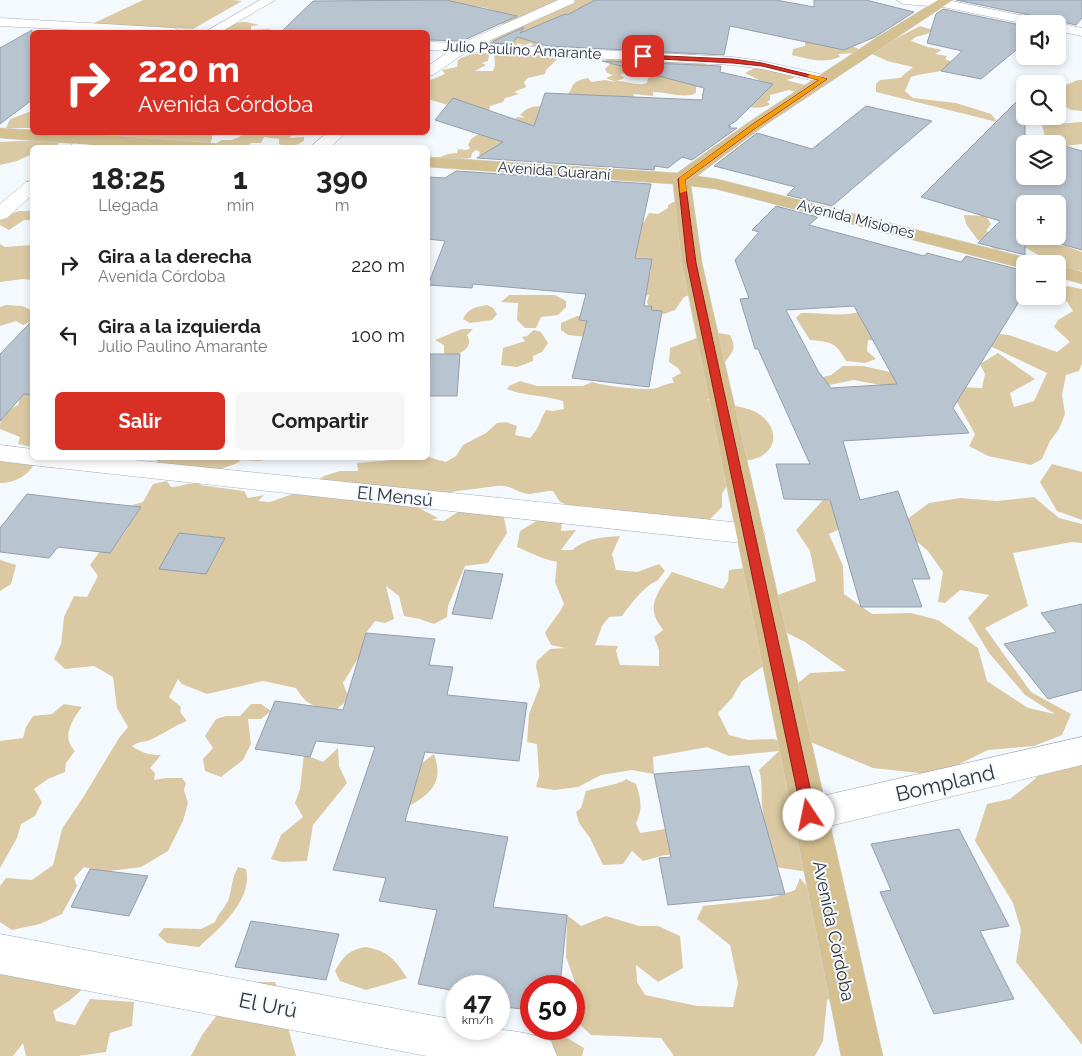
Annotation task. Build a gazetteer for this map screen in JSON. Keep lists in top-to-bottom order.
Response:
{
  "streets": {
    "main road": ["Avenida Guaraní", "Avenida Misiones", "Avenida Córdoba"],
    "street": [
      "Julio Paulino Amarante",
      "El Mensú",
      "Bompland",
      "El Urú"
    ]
  },
  "crossings": [
    ["Avenida Guaraní", "Avenida Misiones"],
    ["Avenida Guaraní", "Avenida Córdoba"],
    ["Avenida Misiones", "Avenida Córdoba"],
    ["El Mensú", "Avenida Córdoba"],
    ["Bompland", "Avenida Córdoba"]
  ],
  "page": {
    "map_buttons": ["+", "−"],
    "turn": ["220 m", "Avenida Córdoba"],
    "eta": [
      "18:25",
      "Llegada",
      "1",
      "min",
      "390",
      "m"
    ],
    "list": [
      {
        "name": "Gira a la derecha",
        "note": "Avenida Córdoba",
        "value": "220 m"
      },
      {
        "name": "Gira a la izquierda",
        "note": "Julio Paulino Amarante",
        "value": "100 m"
      }
    ],
    "buttons": ["Salir", "Compartir"],
    "speed": "47 km/h",
    "limit": "50"
  }
}
